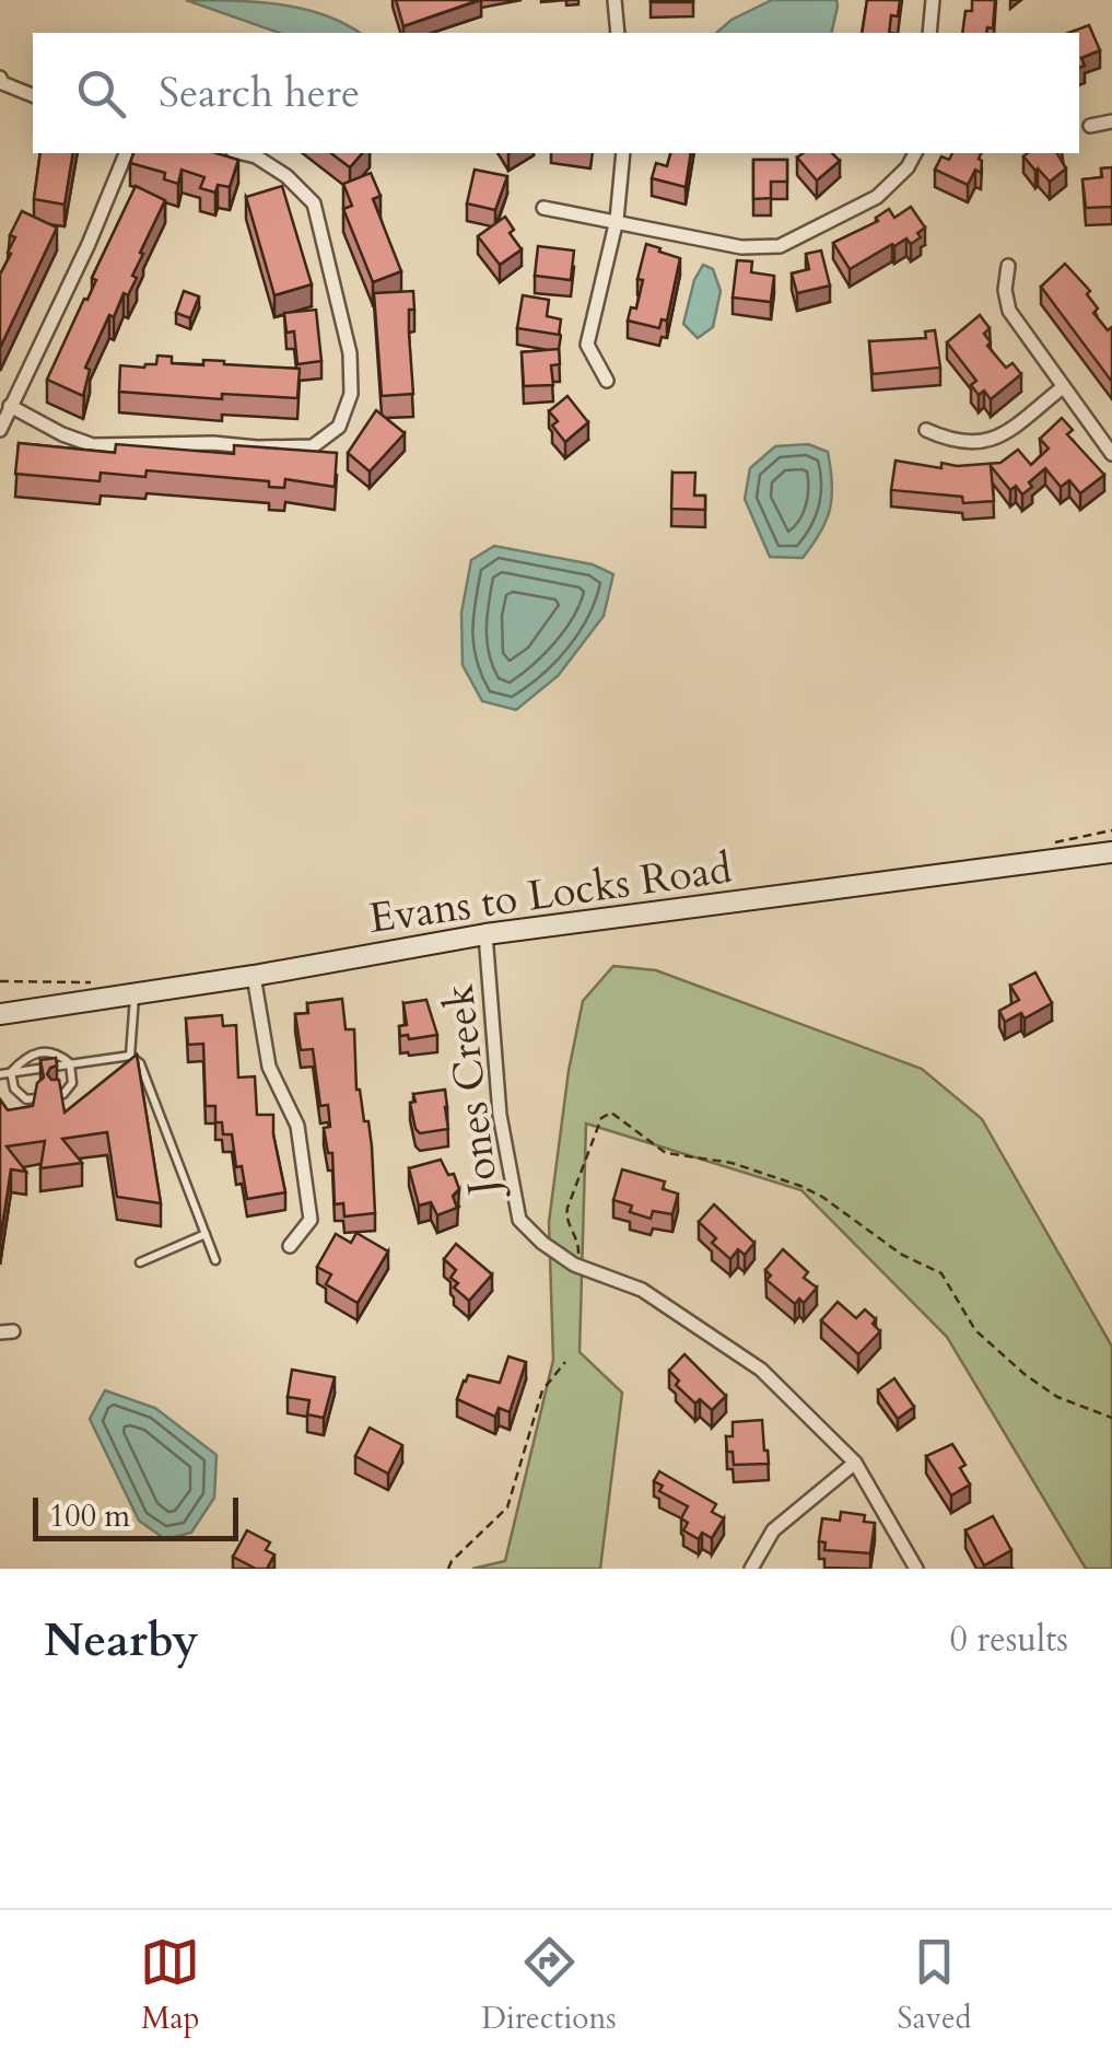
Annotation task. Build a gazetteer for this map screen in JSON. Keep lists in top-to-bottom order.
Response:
{
  "streets": {
    "street": ["Evans to Locks Road", "Jones Creek"]
  },
  "crossings": [
    ["Evans to Locks Road", "Jones Creek"]
  ],
  "scale_bar": "100 m",
  "page": {
    "search": "Search here",
    "scale": "100 m",
    "heading": ["Nearby", "0 results"],
    "nav": ["Map", "Directions", "Saved"]
  }
}
